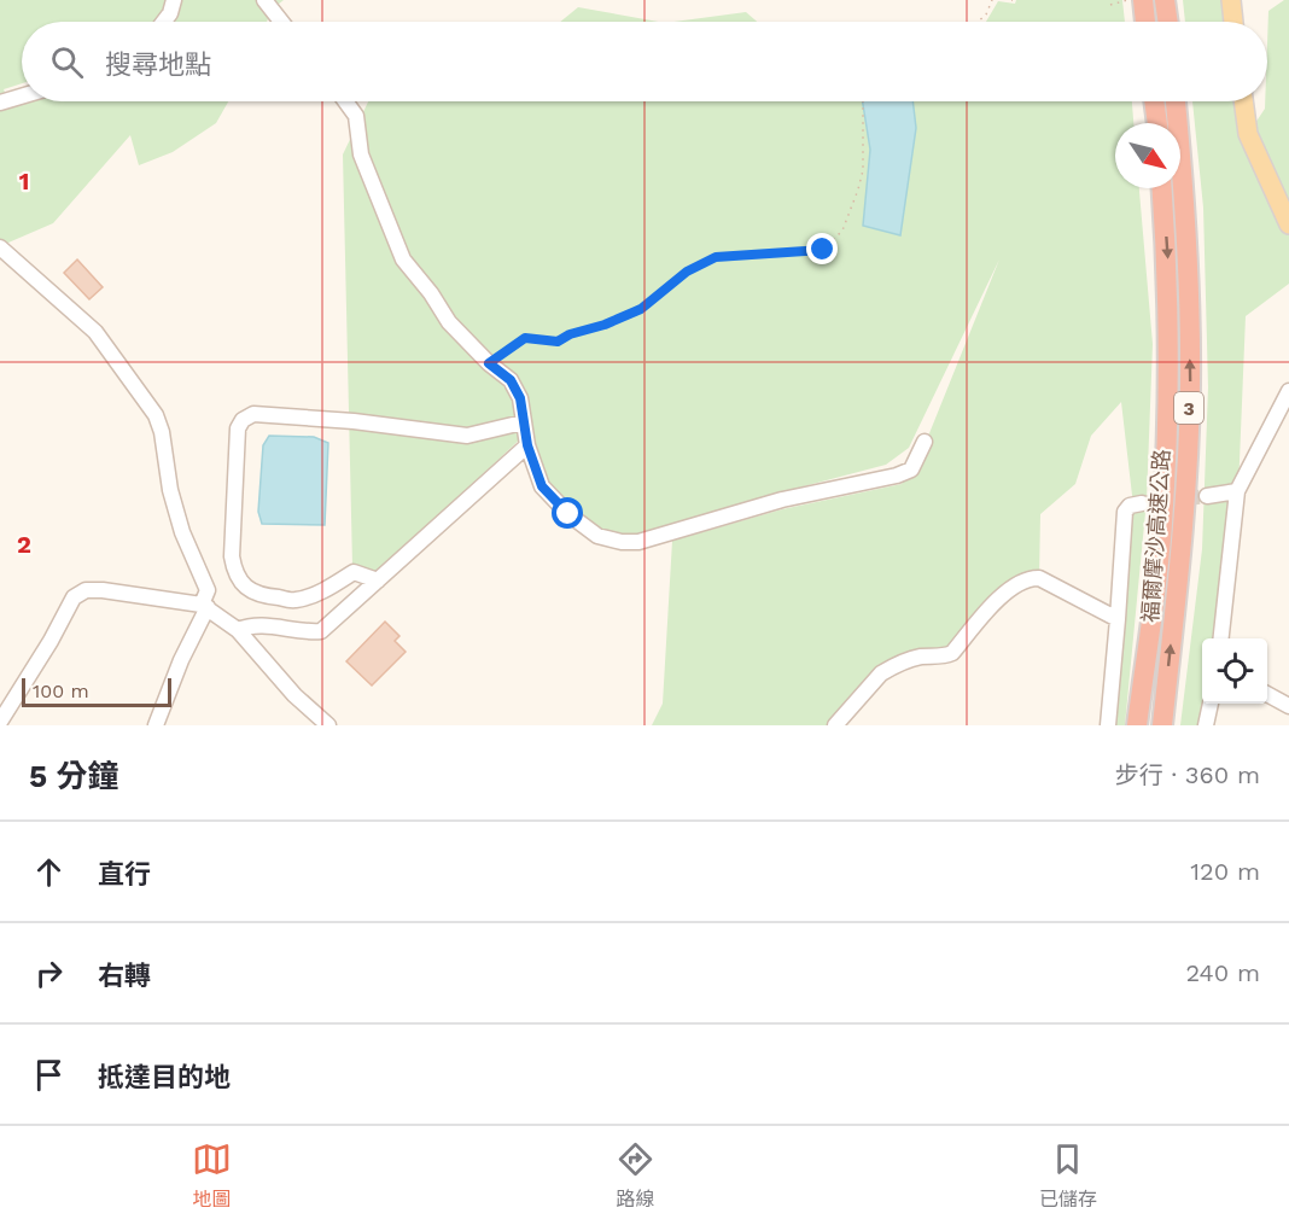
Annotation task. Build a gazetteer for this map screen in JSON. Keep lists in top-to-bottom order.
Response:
{
  "streets": {
    "highway": ["3", "福爾摩沙高速公路"]
  },
  "scale_bar": "100 m",
  "north": "bottom right",
  "page": {
    "search": "搜尋地點",
    "scale": "100 m",
    "heading": ["5 分鐘", "步行 · 360 m"],
    "list": [
      ["直行", "120 m"],
      ["右轉", "240 m"],
      "抵達目的地"
    ],
    "nav": ["地圖", "路線", "已儲存"]
  },
  "grid": {
    "rows": ["1", "2"]
  }
}
